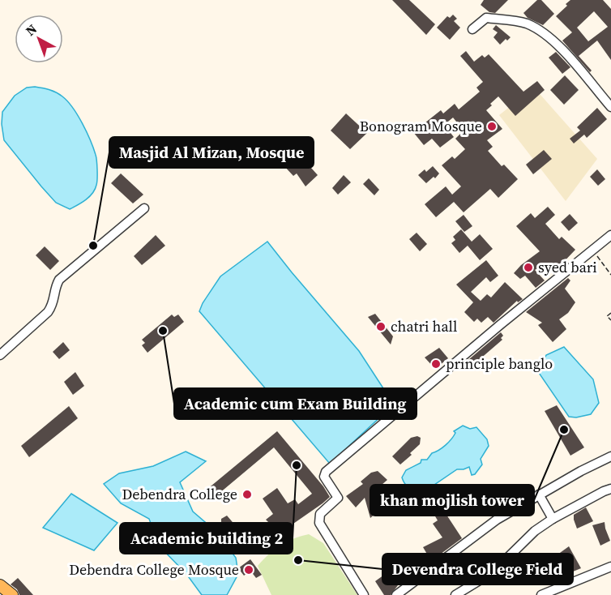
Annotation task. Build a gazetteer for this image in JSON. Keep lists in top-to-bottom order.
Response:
{
  "places": [
    "Bonogram Mosque",
    "Masjid Al Mizan, Mosque",
    "syed bari",
    "chatri hall",
    "Academic cum Exam Building",
    "principle banglo",
    "khan mojlish tower",
    "Academic building 2",
    "Debendra College",
    "Devendra College Field",
    "Debendra College Mosque"
  ],
  "north": "top left"
}
